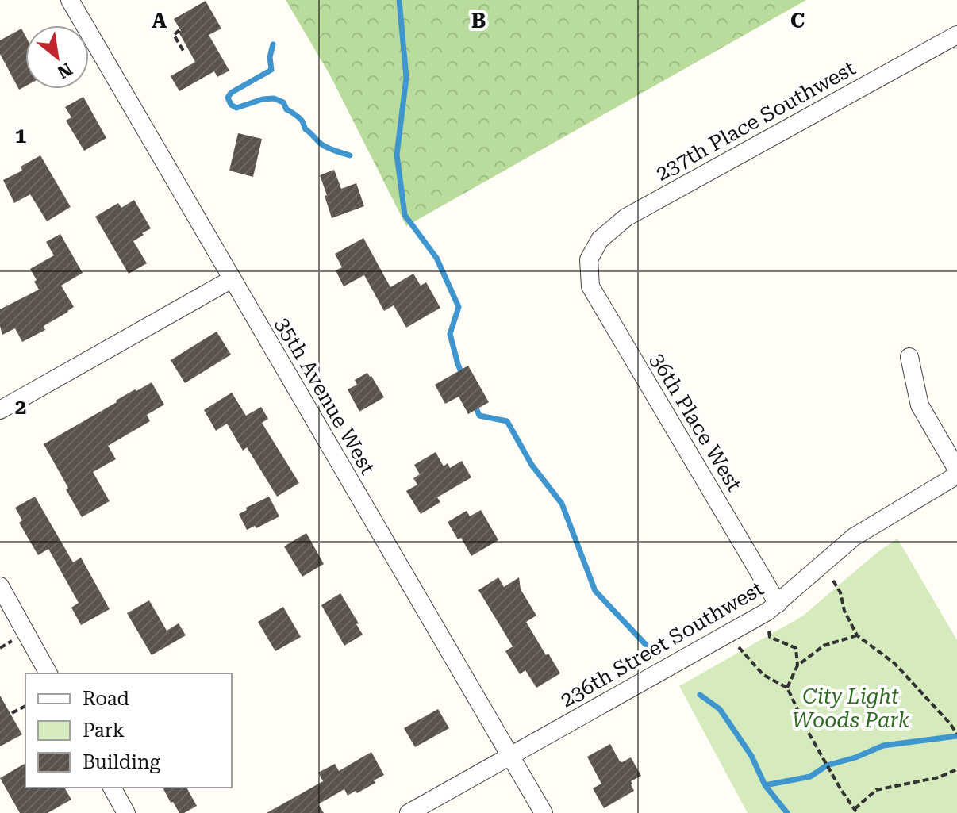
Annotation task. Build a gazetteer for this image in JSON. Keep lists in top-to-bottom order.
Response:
{
  "streets": {
    "street": [
      "237th Place Southwest",
      "35th Avenue West",
      "36th Place West",
      "236th Street Southwest"
    ]
  },
  "crossings": [
    ["237th Place Southwest", "36th Place West"],
    ["35th Avenue West", "236th Street Southwest"],
    ["36th Place West", "236th Street Southwest"]
  ],
  "parks": ["City Light Woods Park"],
  "legend": ["Road", "Park", "Building"],
  "north": "bottom right",
  "grid": {
    "columns": ["A", "B", "C"],
    "rows": ["1", "2"]
  }
}
